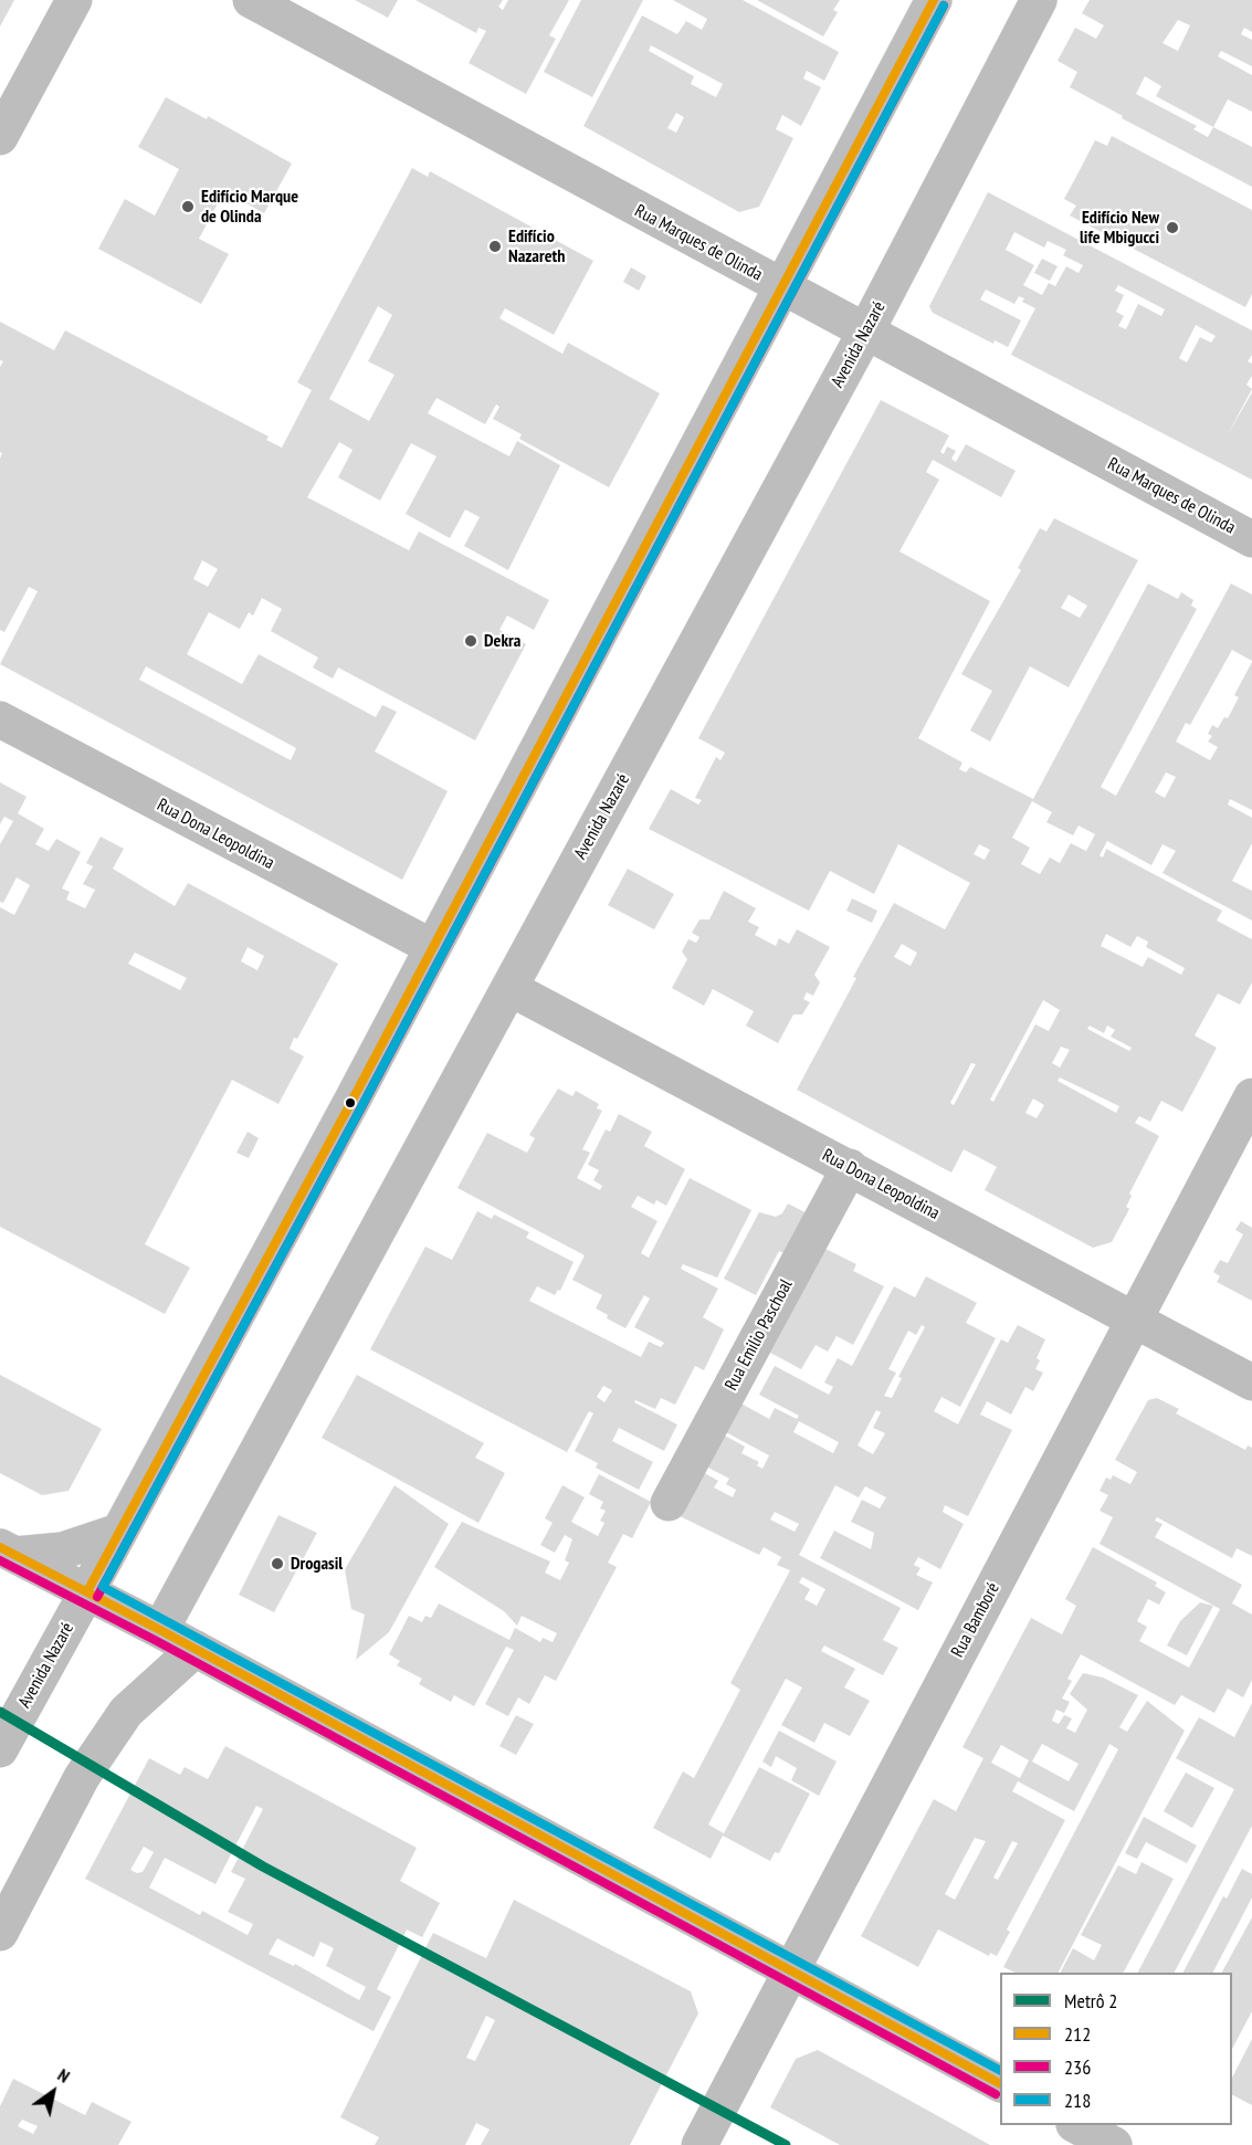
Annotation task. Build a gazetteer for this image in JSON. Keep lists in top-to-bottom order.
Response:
{
  "streets": {
    "main road": [
      "Rua Marques de Olinda",
      "Avenida Nazaré",
      "Rua Dona Leopoldina",
      "Rua Emilio Paschoal",
      "Rua Bamboré"
    ]
  },
  "crossings": [
    ["Rua Marques de Olinda", "Avenida Nazaré"],
    ["Avenida Nazaré", "Rua Dona Leopoldina"],
    ["Rua Dona Leopoldina", "Rua Emilio Paschoal"],
    ["Rua Dona Leopoldina", "Rua Bamboré"]
  ],
  "places": [
    "Edifício Marque de Olinda",
    "Edifício New life Mbigucci",
    "Edifício Nazareth",
    "Dekra",
    "Drogasil"
  ],
  "lines": [
    "transit line 212",
    "transit line 236",
    "transit line 218",
    "metro line 2"
  ],
  "legend": [
    "Metrô 2",
    "212",
    "236",
    "218"
  ],
  "north": "top right"
}
